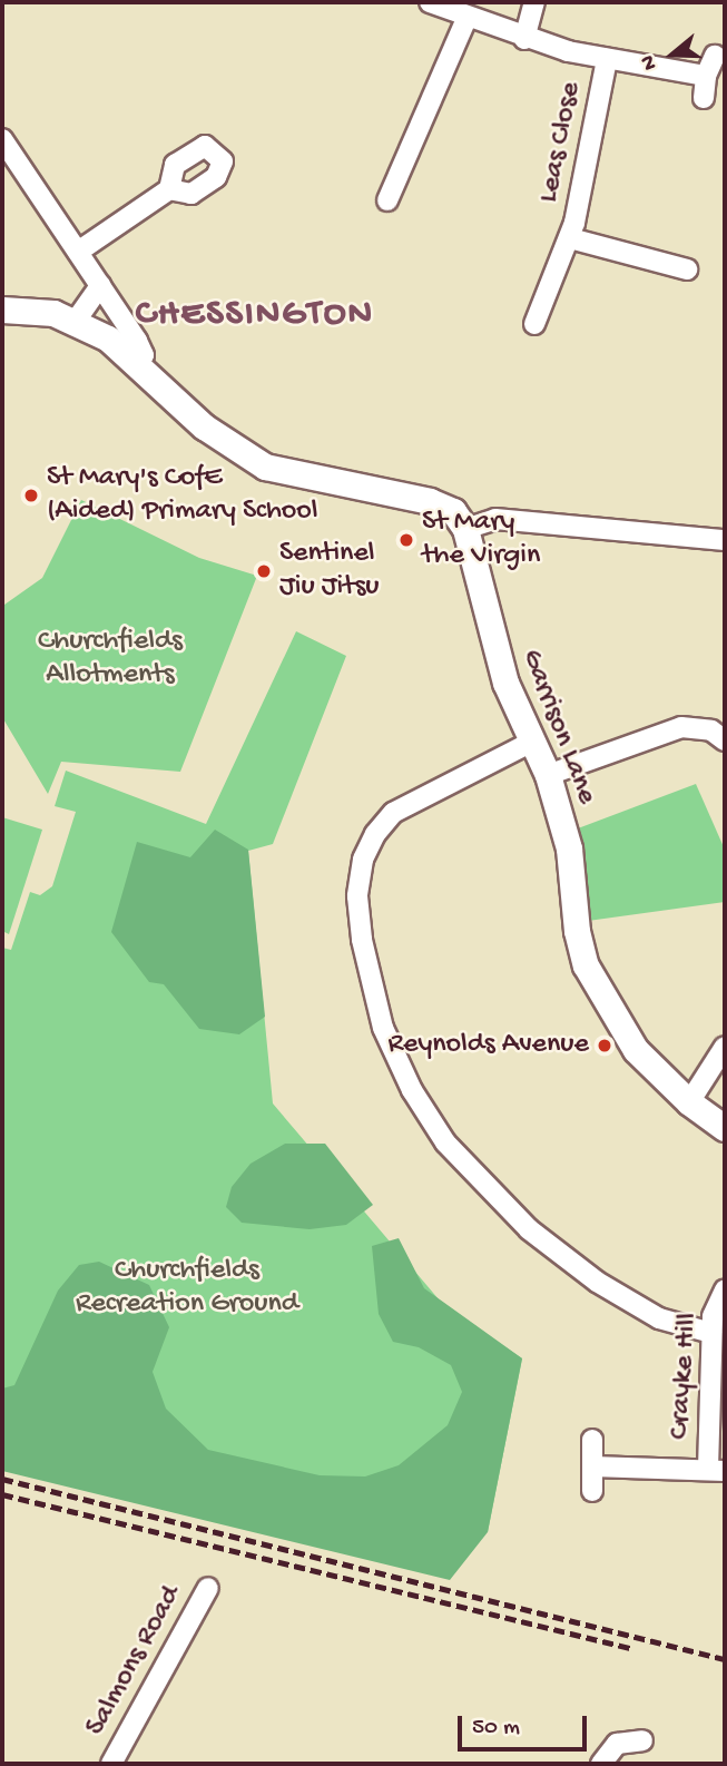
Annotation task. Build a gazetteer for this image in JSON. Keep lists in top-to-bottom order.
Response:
{
  "streets": {
    "street": [
      "Leas Close",
      "Garrison Lane",
      "Crayke Hill",
      "Salmons Road"
    ]
  },
  "districts": ["CHESSINGTON"],
  "parks": ["Churchfields Allotments", "Churchfields Recreation Ground"],
  "places": [
    "St Mary's CofE (Aided) Primary School",
    "St Mary the Virgin",
    "Sentinel Jiu Jitsu",
    "Reynolds Avenue"
  ],
  "scale_bar": "50 m",
  "north": "left"
}
